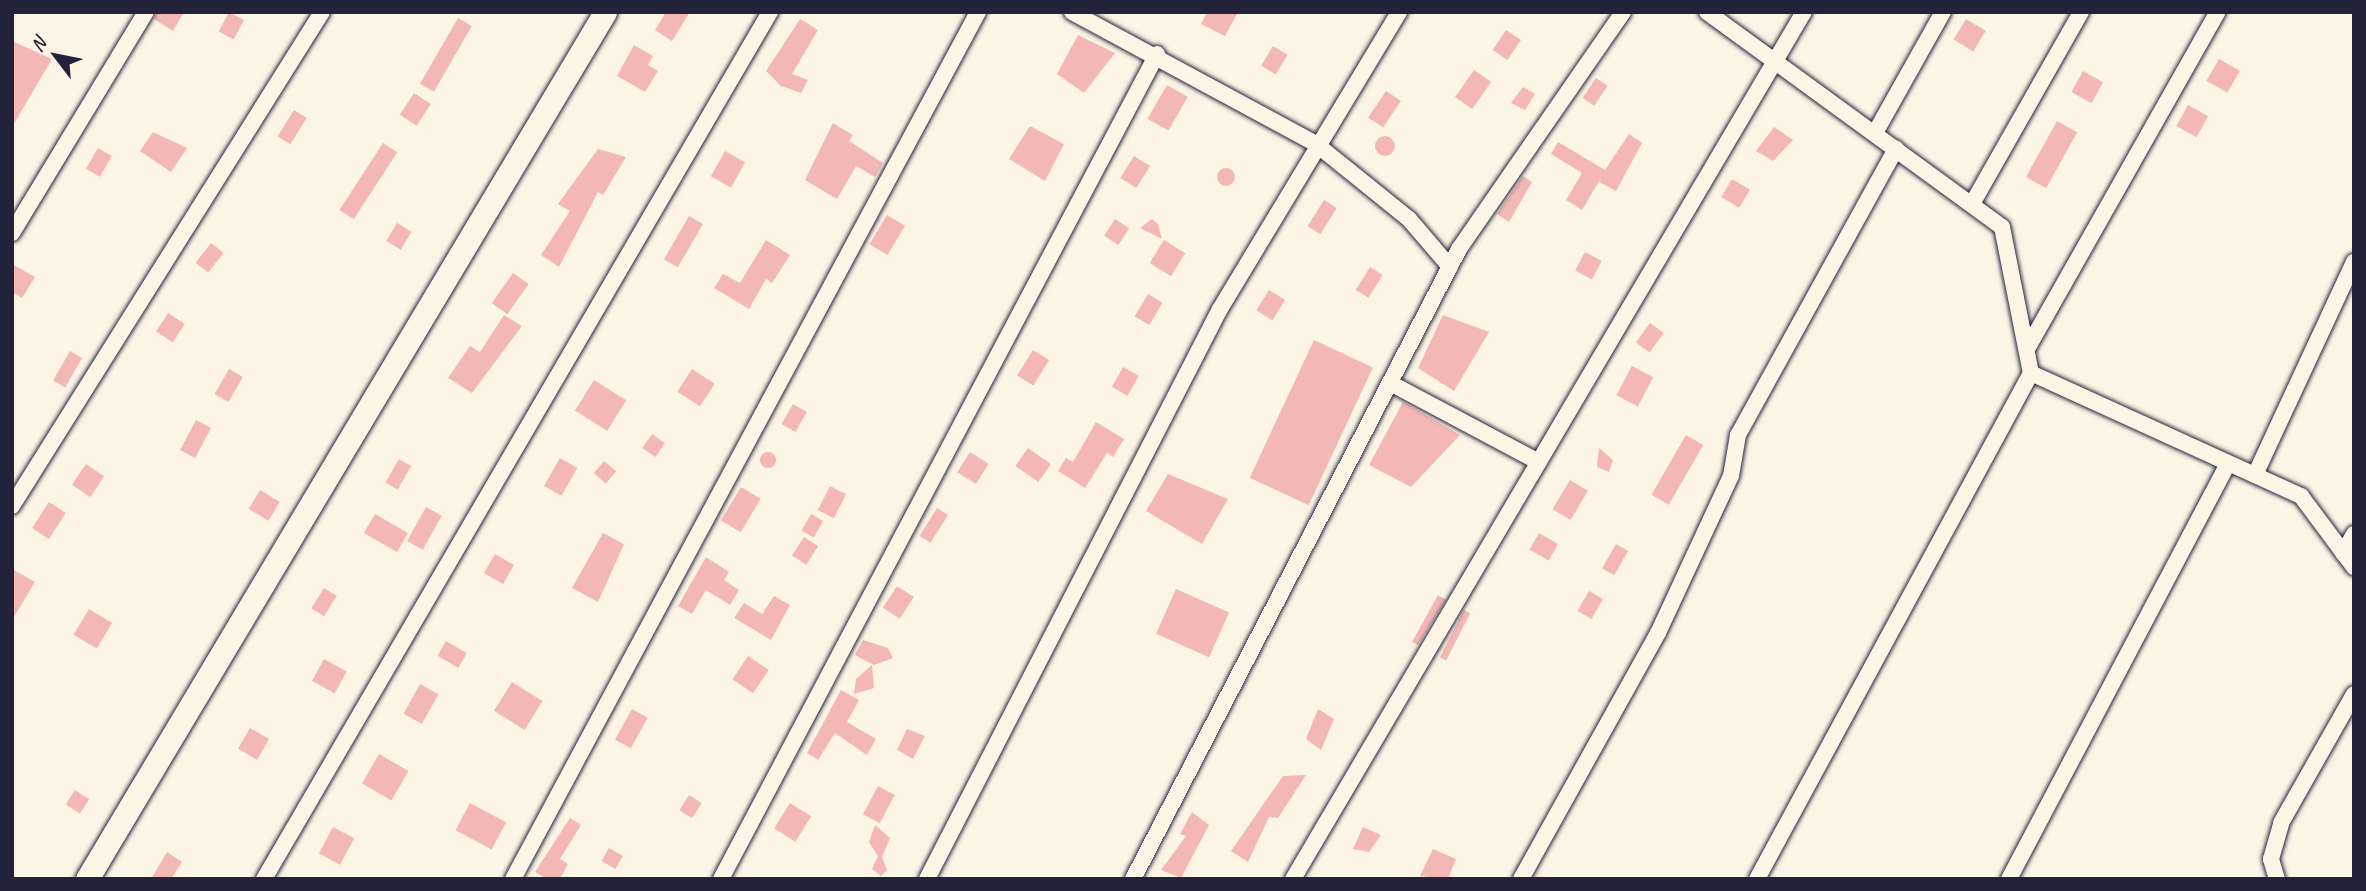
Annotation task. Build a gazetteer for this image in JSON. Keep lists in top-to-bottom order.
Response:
{
  "north": "top left"
}
